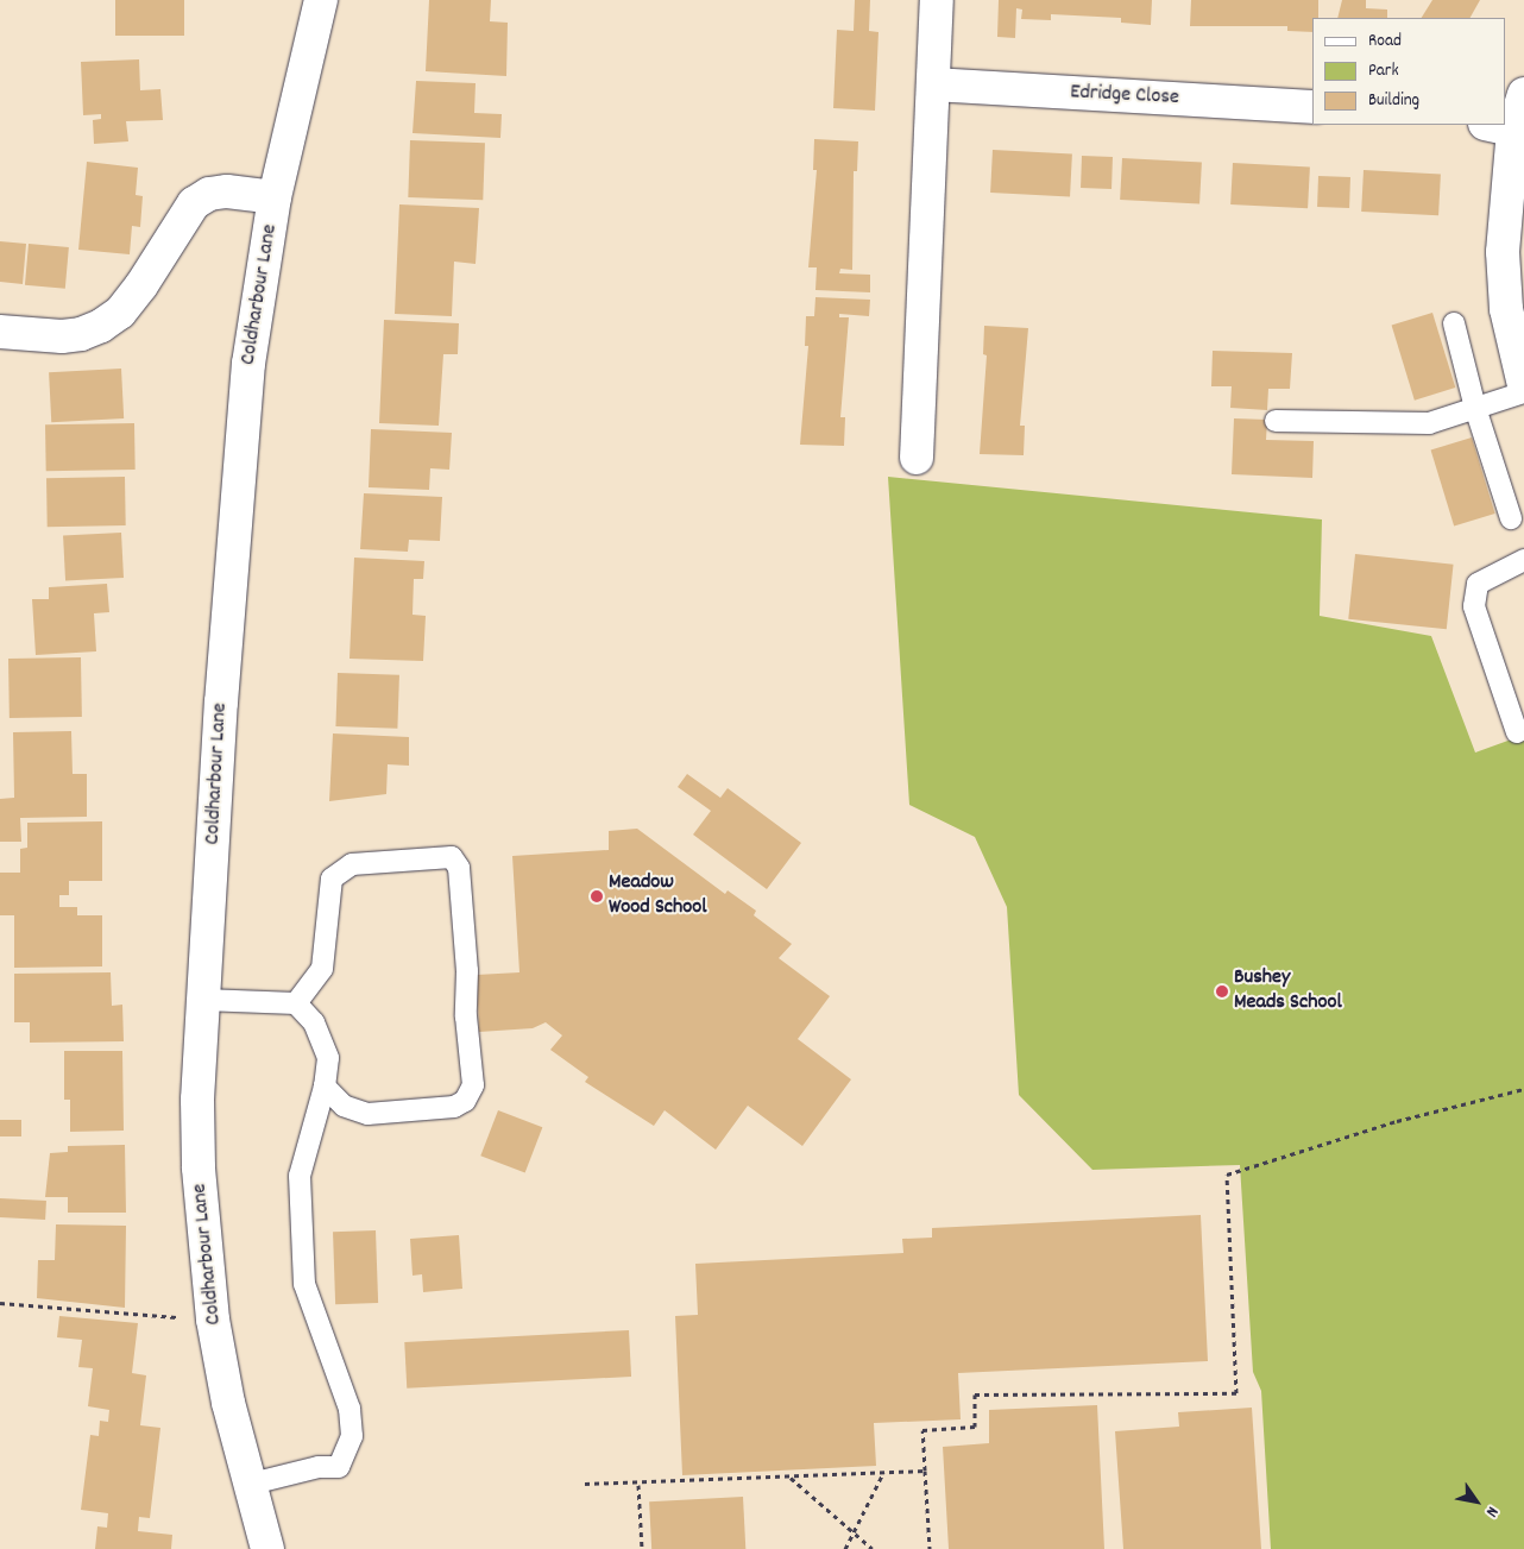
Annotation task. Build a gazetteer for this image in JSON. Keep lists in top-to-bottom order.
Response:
{
  "streets": {
    "street": ["Edridge Close", "Coldharbour Lane"]
  },
  "places": ["Meadow Wood School", "Bushey Meads School"],
  "legend": ["Road", "Park", "Building"],
  "north": "bottom right"
}
